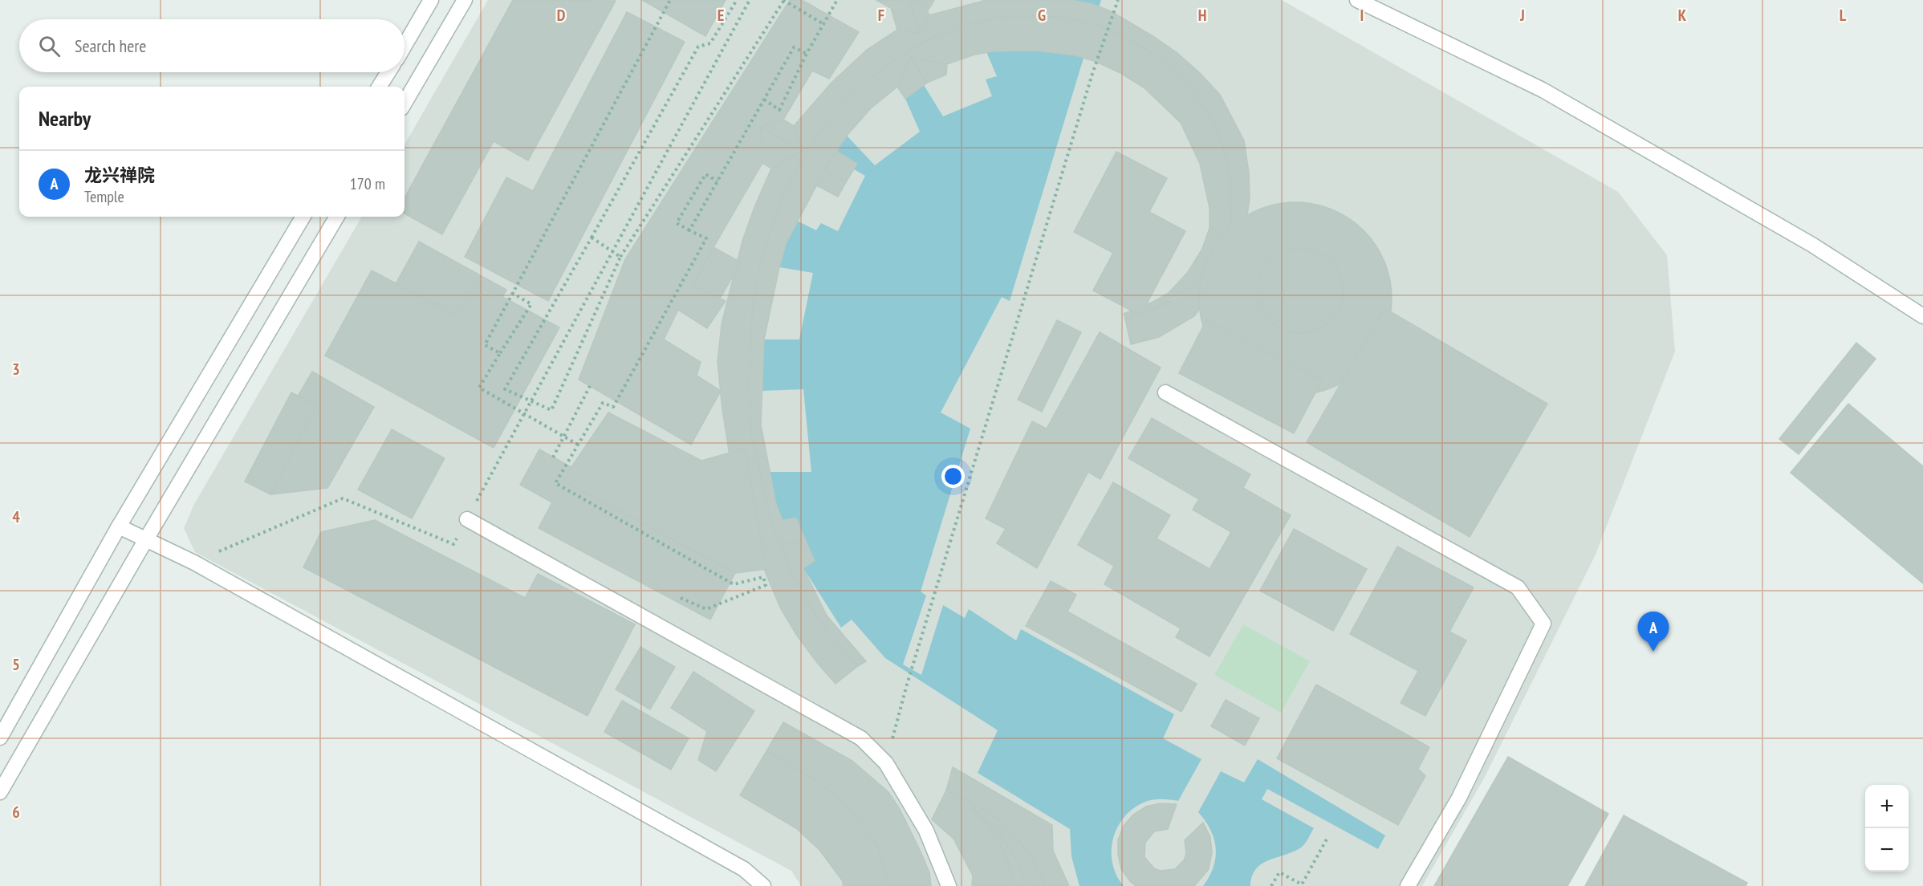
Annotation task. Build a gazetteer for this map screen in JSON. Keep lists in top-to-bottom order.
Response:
{
  "page": {
    "search": "Search here",
    "heading": "Nearby",
    "list": [
      {
        "mark": "A",
        "name": "龙兴禅院",
        "note": "Temple",
        "value": "170 m"
      }
    ],
    "pins": "A",
    "map_buttons": ["+", "−"]
  },
  "grid": {
    "columns": [
      "D",
      "E",
      "F",
      "G",
      "H",
      "I",
      "J",
      "K",
      "L"
    ],
    "rows": [
      "3",
      "4",
      "5",
      "6"
    ]
  }
}
